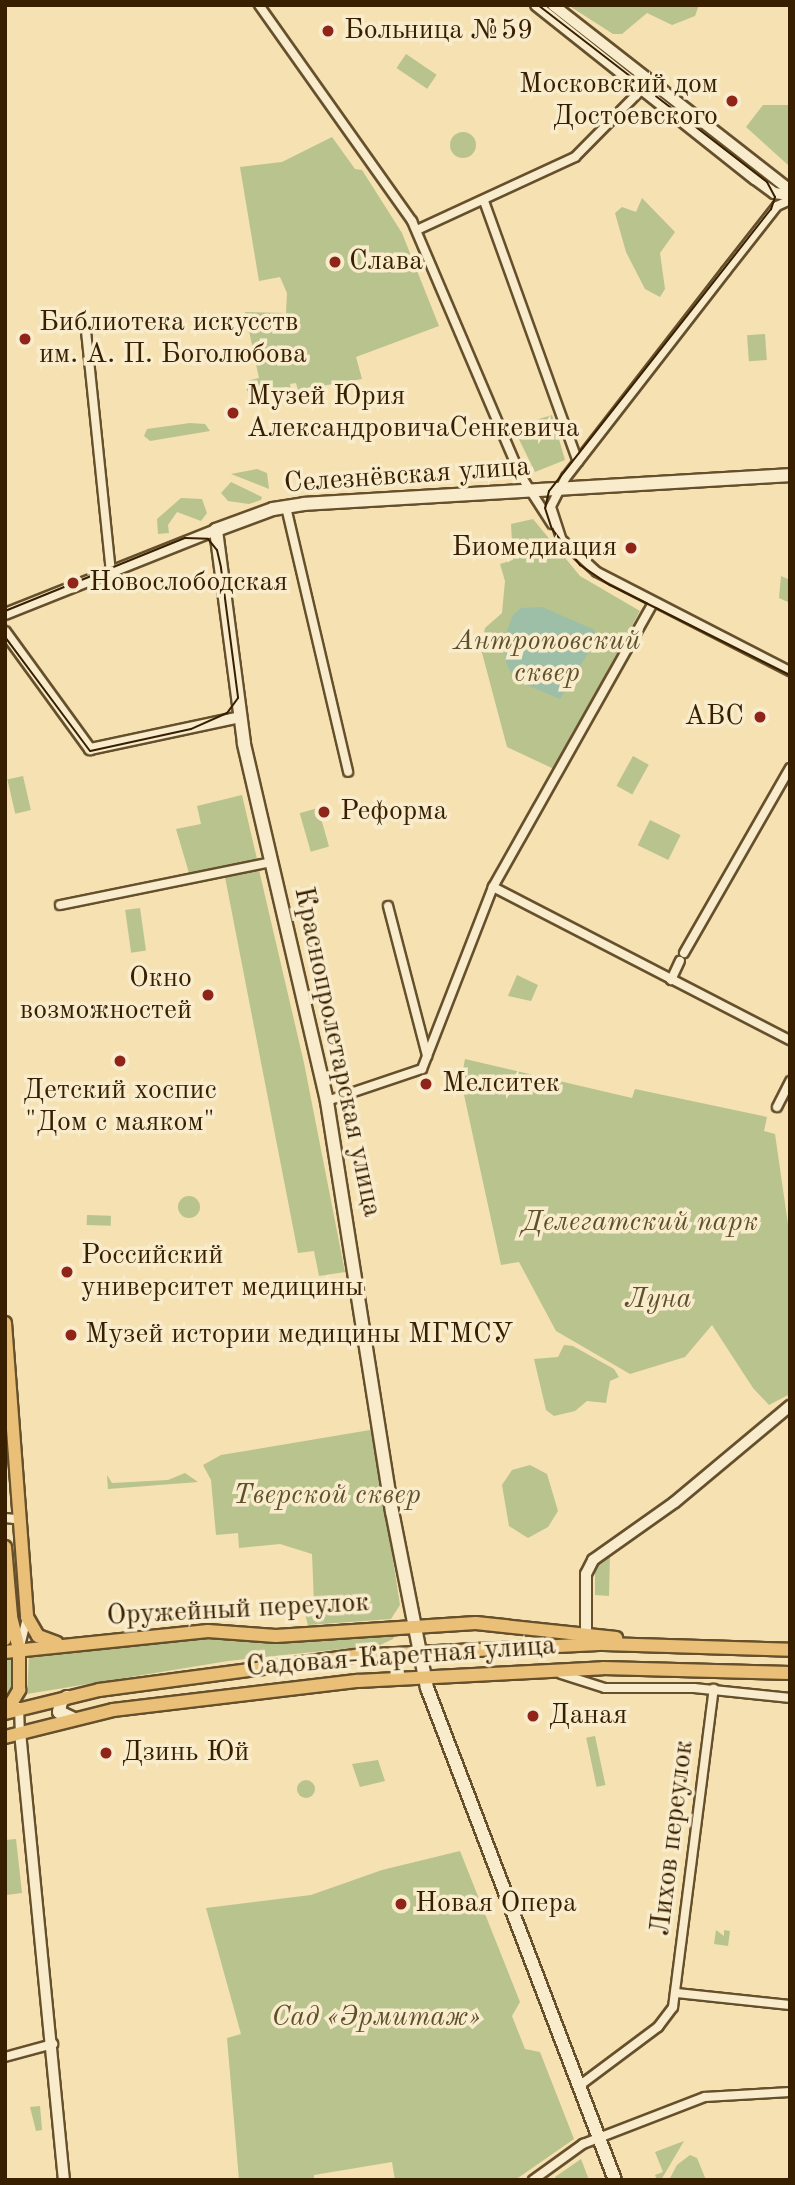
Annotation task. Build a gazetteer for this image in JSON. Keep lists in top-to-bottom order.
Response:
{
  "streets": {
    "main road": [
      "Селезнёвская улица",
      "Краснопролетарская улица",
      "Оружейный переулок",
      "Садовая-Каретная улица"
    ],
    "street": ["Лихов переулок"]
  },
  "crossings": [
    ["Селезнёвская улица", "Краснопролетарская улица"],
    ["Краснопролетарская улица", "Оружейный переулок"],
    ["Краснопролетарская улица", "Садовая-Каретная улица"],
    ["Краснопролетарская улица", "Лихов переулок"],
    ["Оружейный переулок", "Садовая-Каретная улица"]
  ],
  "parks": [
    "Антроповский сквер",
    "Делегатский парк",
    "Луна",
    "Тверской сквер",
    "Сад «Эрмитаж»"
  ],
  "places": [
    "Больница №59",
    "Московский дом Достоевского",
    "Слава",
    "Библиотека искусств им. А. П. Боголюбова",
    "Музей Юрия АлександровичаСенкевича",
    "Биомедиация",
    "Новослободская",
    "ABC",
    "Реформа",
    "Окно возможностей",
    "Детский хоспис \"Дом с маяком\"",
    "Мелситек",
    "Российский университет медицины",
    "Музей истории медицины МГМСУ",
    "Даная",
    "Дзинь Юй",
    "Новая Опера"
  ]
}
